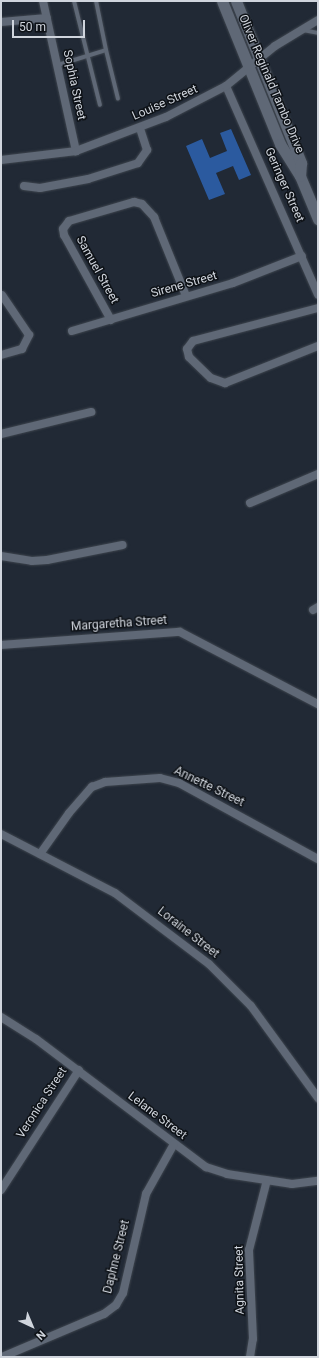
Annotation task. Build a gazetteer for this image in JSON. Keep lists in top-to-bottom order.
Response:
{
  "streets": {
    "main road": ["Oliver Reginald Tambo Drive"],
    "street": [
      "Sophia Street",
      "Louise Street",
      "Geringer Street",
      "Samuel Street",
      "Sirene Street",
      "Margaretha Street",
      "Annette Street",
      "Loraine Street",
      "Veronica Street",
      "Lelane Street",
      "Daphne Street",
      "Agnita Street"
    ]
  },
  "crossings": [
    ["Oliver Reginald Tambo Drive", "Louise Street"],
    ["Sophia Street", "Louise Street"],
    ["Louise Street", "Geringer Street"],
    ["Geringer Street", "Sirene Street"],
    ["Samuel Street", "Sirene Street"],
    ["Annette Street", "Loraine Street"],
    ["Veronica Street", "Lelane Street"],
    ["Lelane Street", "Daphne Street"],
    ["Lelane Street", "Agnita Street"]
  ],
  "scale_bar": "50 m",
  "north": "bottom right"
}
